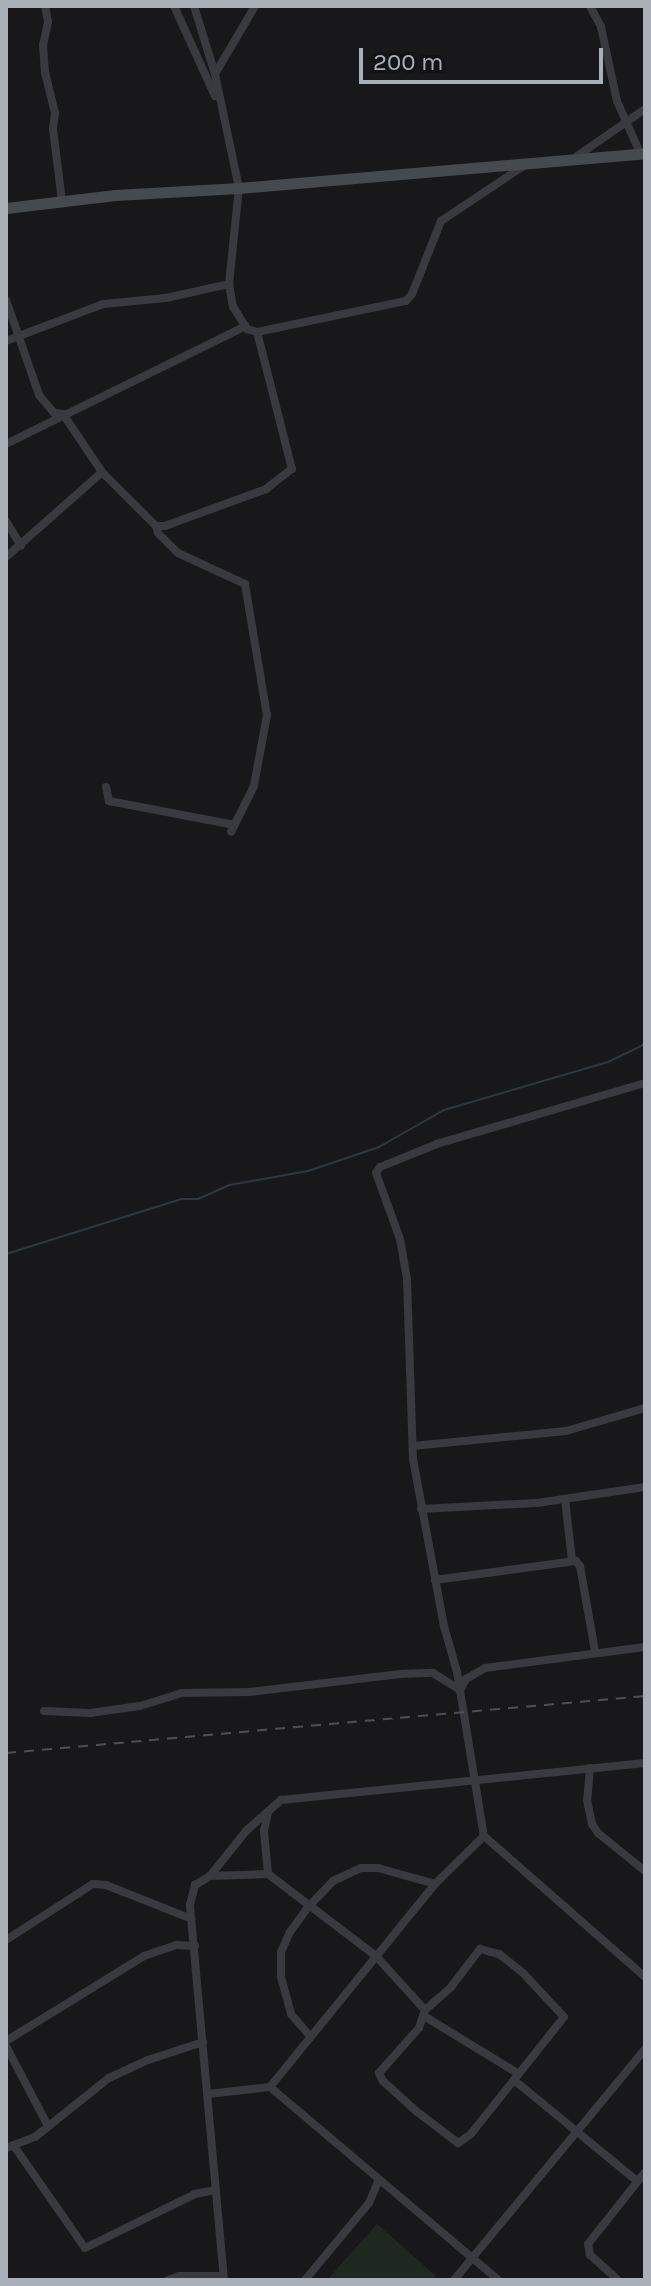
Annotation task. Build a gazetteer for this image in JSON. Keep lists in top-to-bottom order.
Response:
{
  "scale_bar": "200 m"
}
